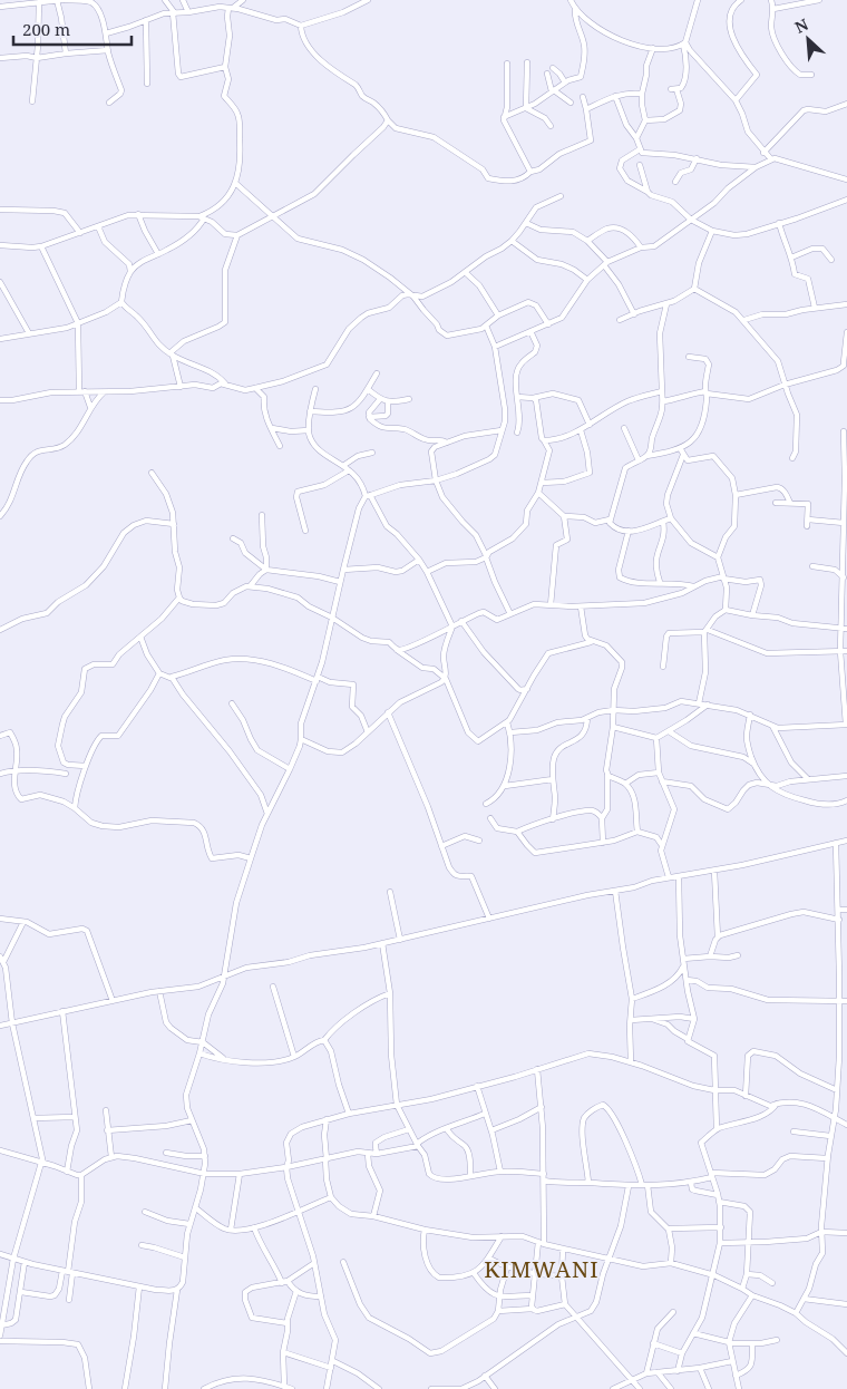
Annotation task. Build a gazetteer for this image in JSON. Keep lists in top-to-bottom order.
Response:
{
  "districts": ["KIMWANI"],
  "scale_bar": "200 m",
  "north": "top left"
}
